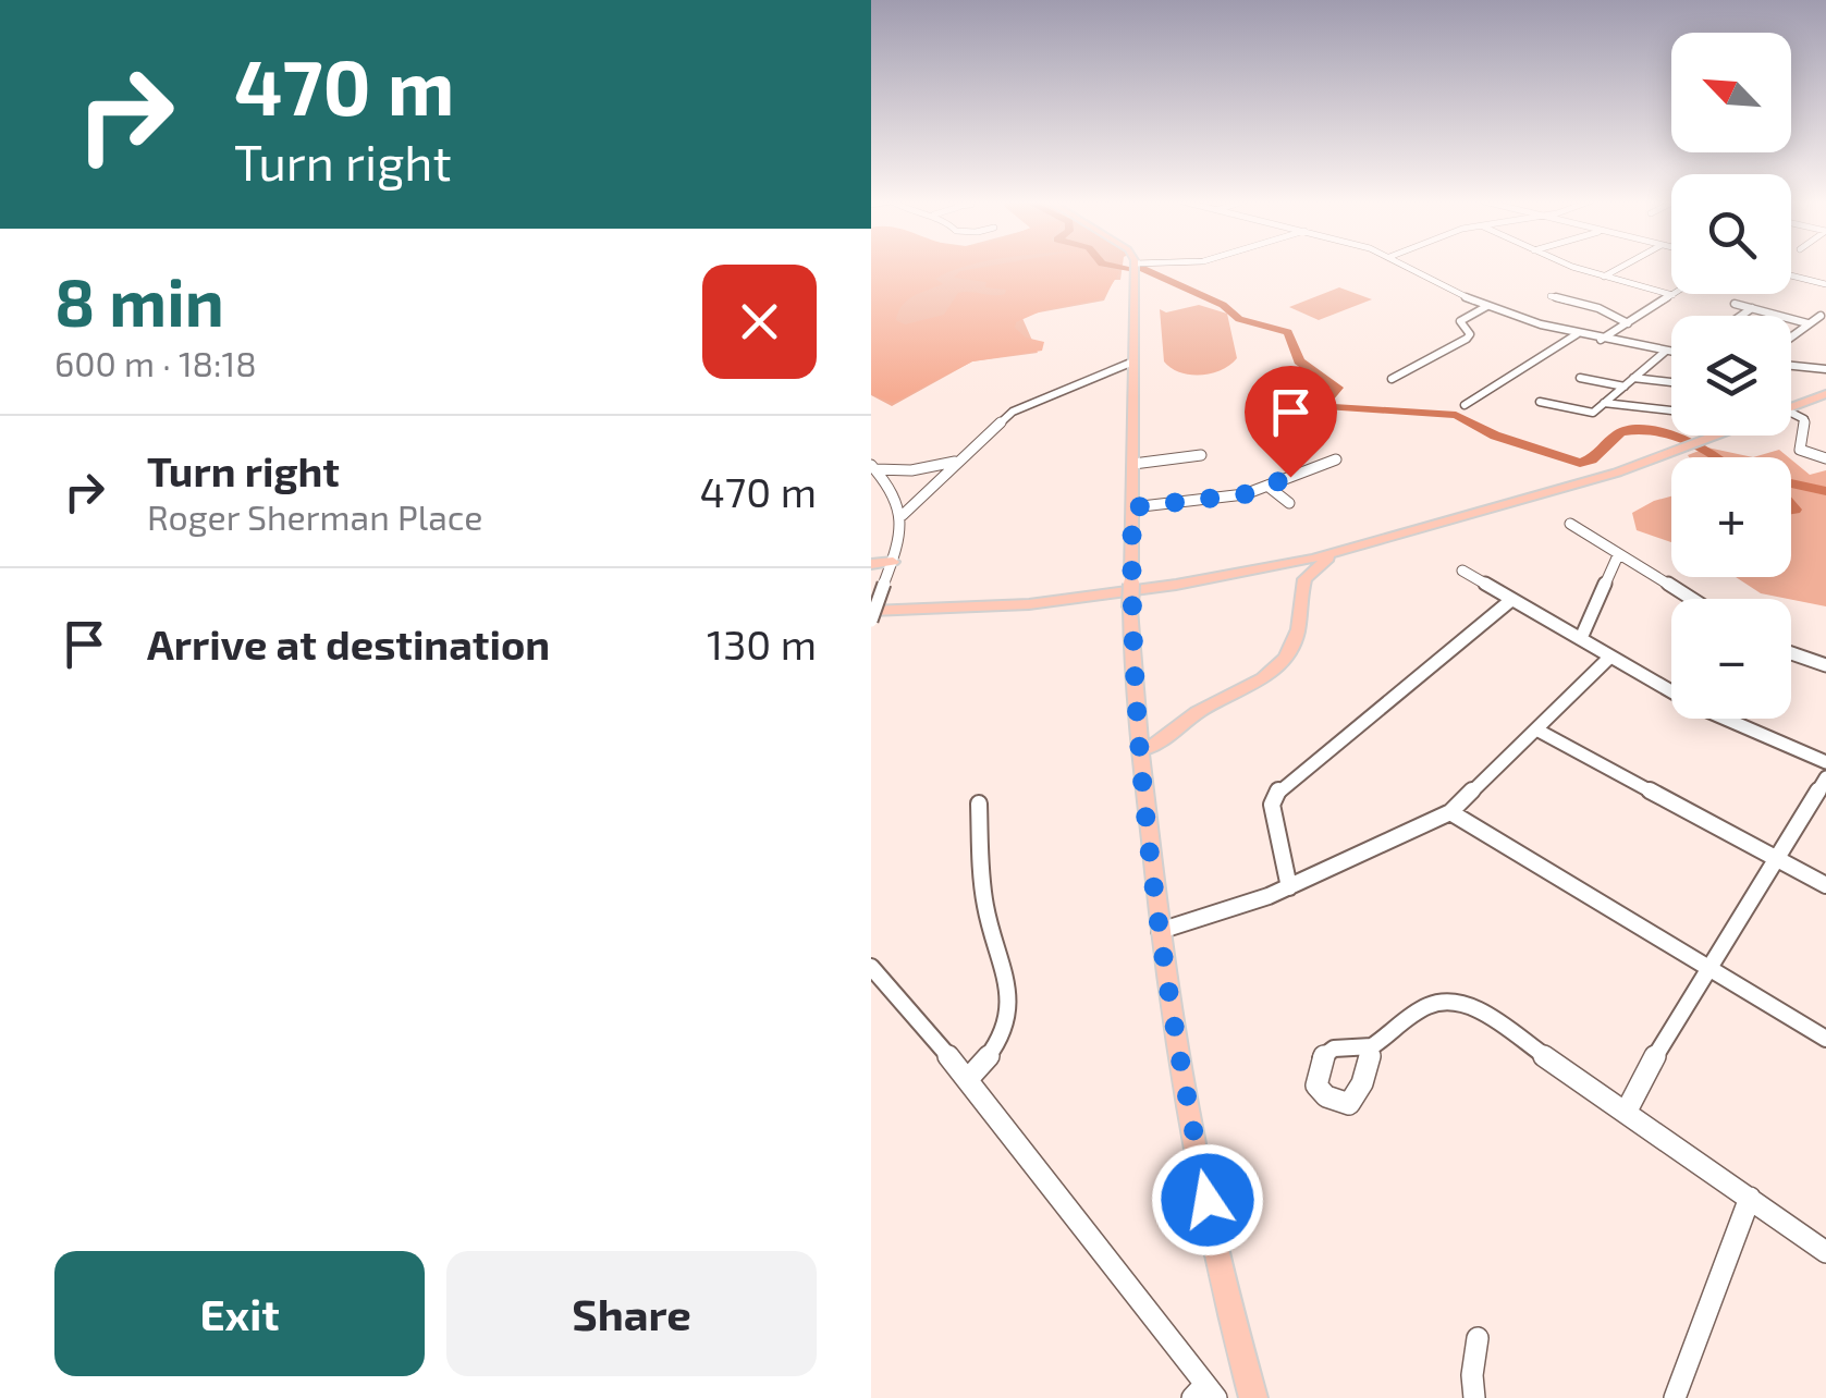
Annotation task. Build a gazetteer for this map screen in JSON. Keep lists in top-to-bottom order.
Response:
{
  "north": "top left",
  "page": {
    "turn": ["470 m", "Turn right"],
    "map_buttons": ["+", "−"],
    "heading": ["8 min", "600 m · 18:18"],
    "list": [
      {
        "name": "Turn right",
        "note": "Roger Sherman Place",
        "value": "470 m"
      },
      {
        "name": "Arrive at destination",
        "value": "130 m"
      }
    ],
    "buttons": ["Exit", "Share"]
  }
}
